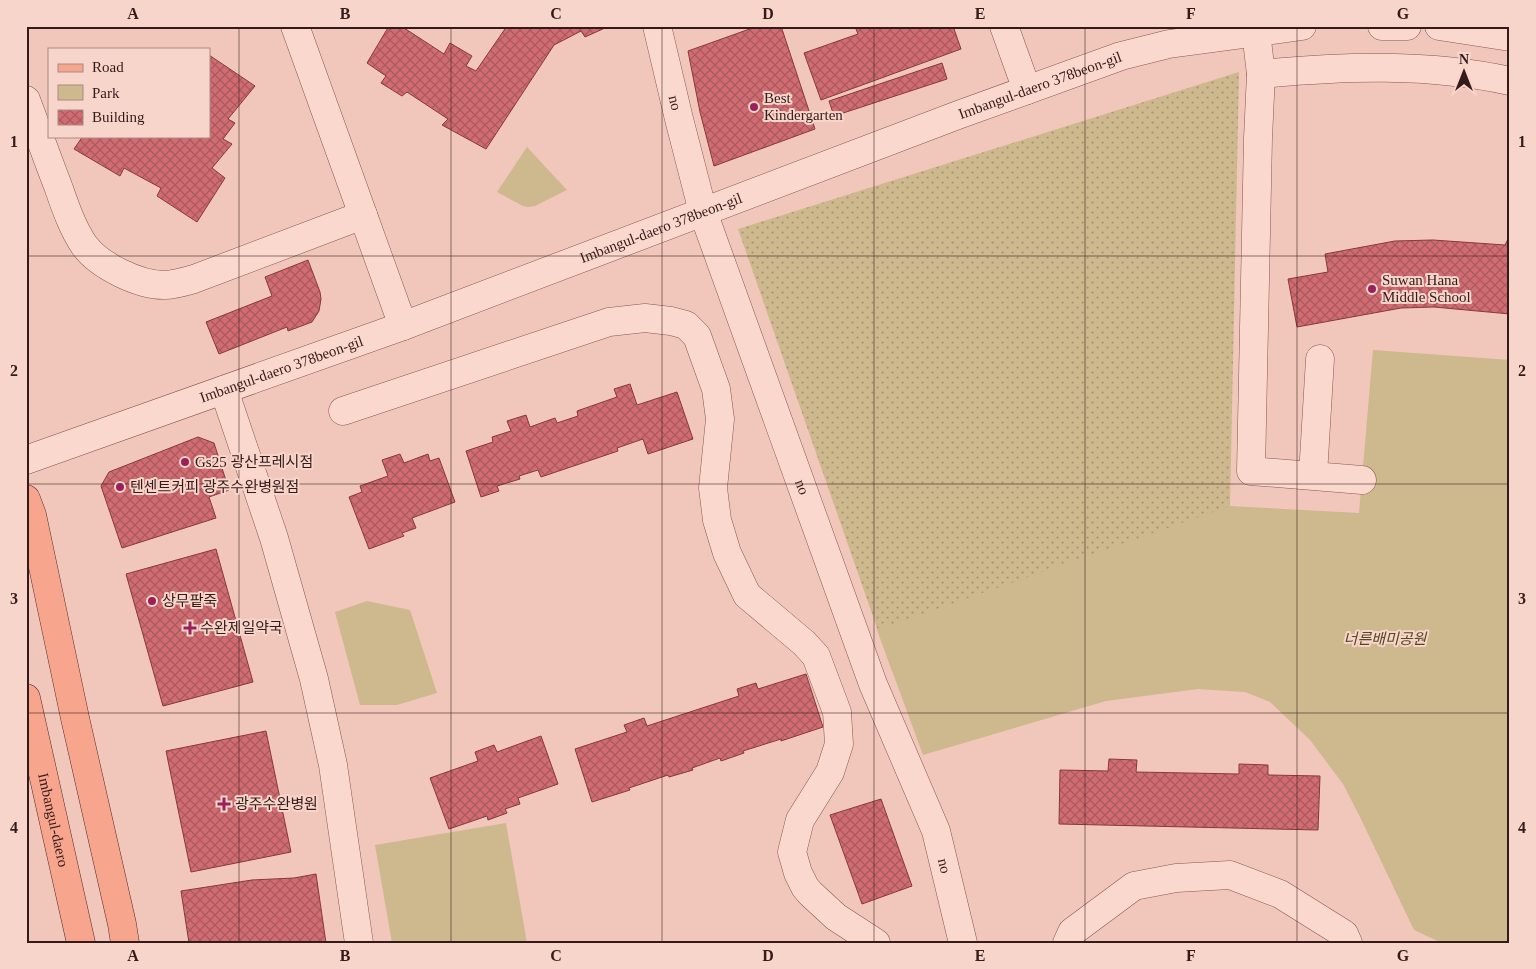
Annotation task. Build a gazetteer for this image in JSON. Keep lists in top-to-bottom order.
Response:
{
  "streets": {
    "main road": ["Imbangul-daero"],
    "street": ["Imbangul-daero 378beon-gil", "no"]
  },
  "crossings": [
    ["Imbangul-daero 378beon-gil", "no"]
  ],
  "parks": ["너른배미공원"],
  "places": {
    "other": [
      "Best Kindergarten",
      "Suwan Hana Middle School",
      "Gs25 광산프레시점",
      "텐센트커피 광주수완병원점",
      "상무팥죽"
    ],
    "health": ["수완제일약국", "광주수완병원"]
  },
  "legend": ["Road", "Park", "Building"],
  "north": "top",
  "grid": {
    "columns": [
      "A",
      "B",
      "C",
      "D",
      "E",
      "F",
      "G"
    ],
    "rows": [
      "1",
      "2",
      "3",
      "4"
    ]
  }
}
